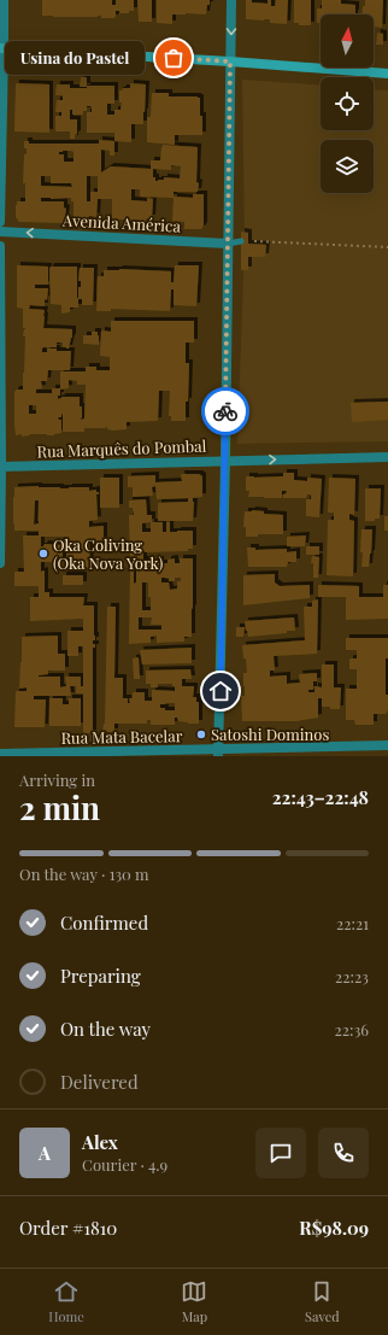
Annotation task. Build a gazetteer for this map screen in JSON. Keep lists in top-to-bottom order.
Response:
{
  "streets": {
    "street": ["Avenida América", "Rua Marquês do Pombal", "Rua Mata Bacelar"]
  },
  "one_way": ["Avenida América", "Rua Marquês do Pombal"],
  "places": ["Usina do Pastel", "Oka Coliving (Oka Nova York)", "Satoshi Dominos"],
  "north": "top",
  "page": {
    "bubble": "Usina do Pastel",
    "heading": ["2 min", "Arriving in", "22:43–22:48"],
    "panel": [
      "Alex",
      "Courier · 4.9",
      "Order #1810",
      "R$98.09"
    ],
    "bar": "On the way · 130 m",
    "list": [
      ["Confirmed", "22:21"],
      ["Preparing", "22:23"],
      ["On the way", "22:36"],
      "Delivered"
    ],
    "round": "A",
    "tabs": ["Home", "Map", "Saved"]
  }
}
